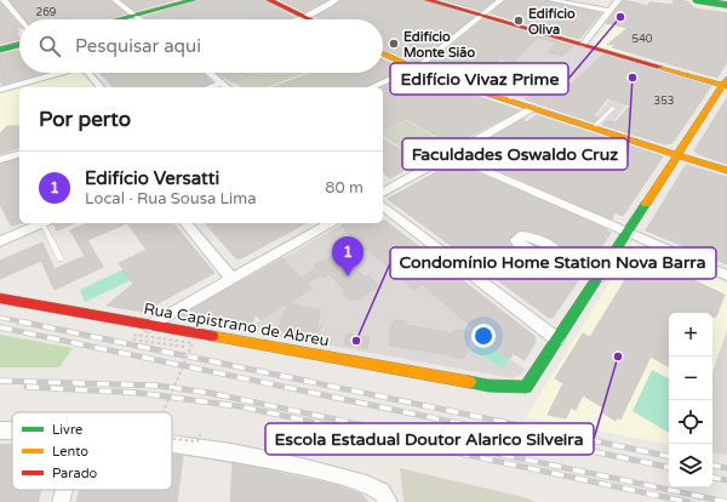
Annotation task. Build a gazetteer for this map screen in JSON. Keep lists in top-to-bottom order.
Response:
{
  "streets": {
    "main road": ["Rua Capistrano de Abreu"]
  },
  "places": [
    "Edifício Vivaz Prime",
    "Edifício Oliva",
    "Edifício Monte Sião",
    "Faculdades Oswaldo Cruz",
    "Condomínio Home Station Nova Barra",
    "Escola Estadual Doutor Alarico Silveira"
  ],
  "house_numbers": ["269", "540", "353"],
  "legend": ["Livre", "Lento", "Parado"],
  "page": {
    "search": "Pesquisar aqui",
    "heading": "Por perto",
    "list": [
      {
        "mark": "1",
        "name": "Edifício Versatti",
        "note": "Local · Rua Sousa Lima",
        "value": "80 m"
      }
    ],
    "pins": "1",
    "map_buttons": ["+", "−"]
  }
}
